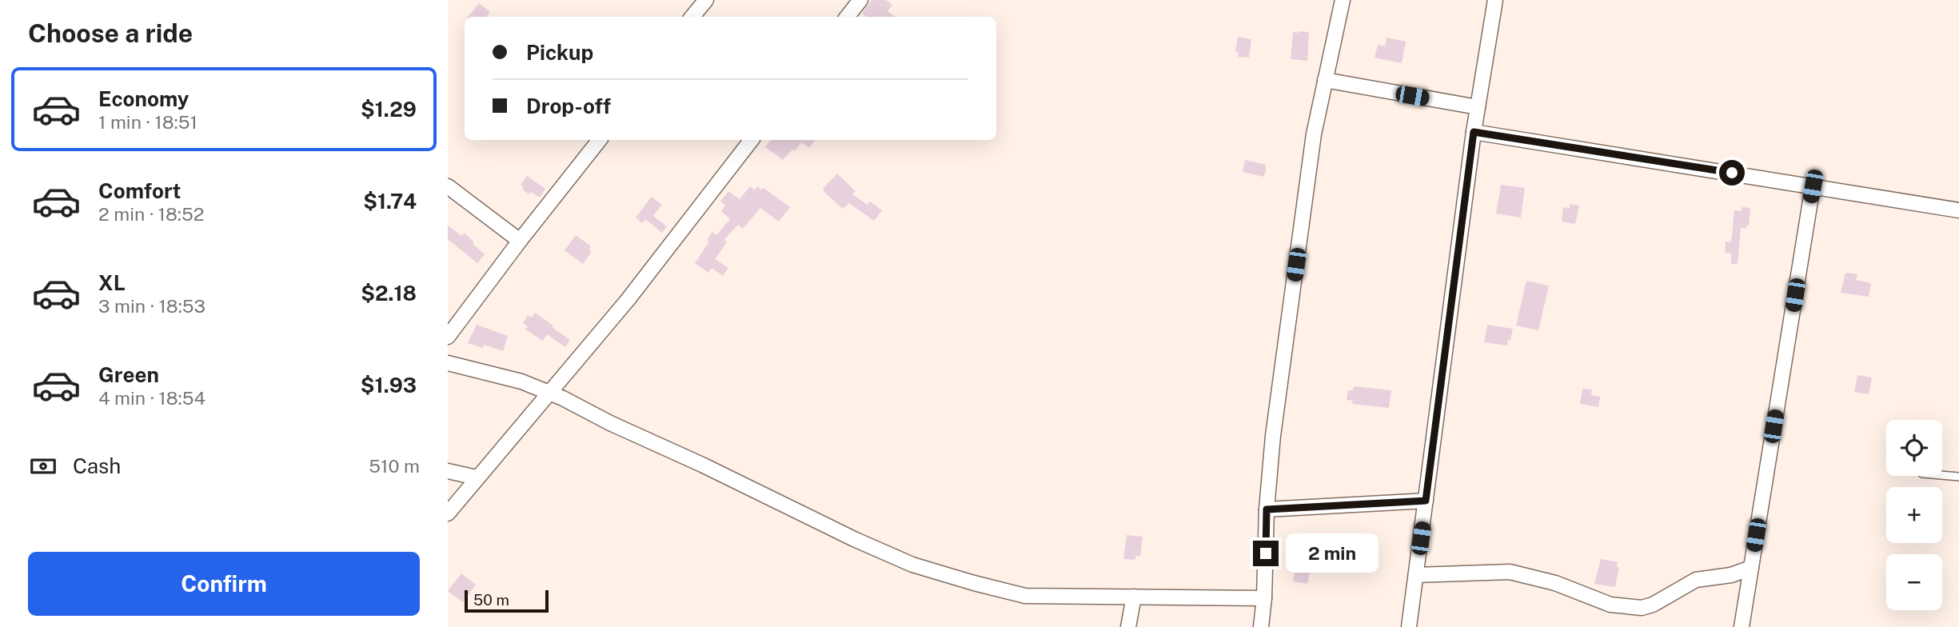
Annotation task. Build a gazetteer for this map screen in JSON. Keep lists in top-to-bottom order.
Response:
{
  "scale_bar": "50 m",
  "page": {
    "heading": "Choose a ride",
    "banner": ["Pickup", "Drop-off"],
    "list": [
      {
        "name": "Economy",
        "note": "1 min · 18:51",
        "value": "$1.29"
      },
      {
        "name": "Comfort",
        "note": "2 min · 18:52",
        "value": "$1.74"
      },
      {
        "name": "XL",
        "note": "3 min · 18:53",
        "value": "$2.18"
      },
      {
        "name": "Green",
        "note": "4 min · 18:54",
        "value": "$1.93"
      }
    ],
    "map_buttons": ["+", "−"],
    "pay": ["Cash", "510 m"],
    "bubble": "2 min",
    "buttons": "Confirm",
    "scale": "50 m"
  }
}
